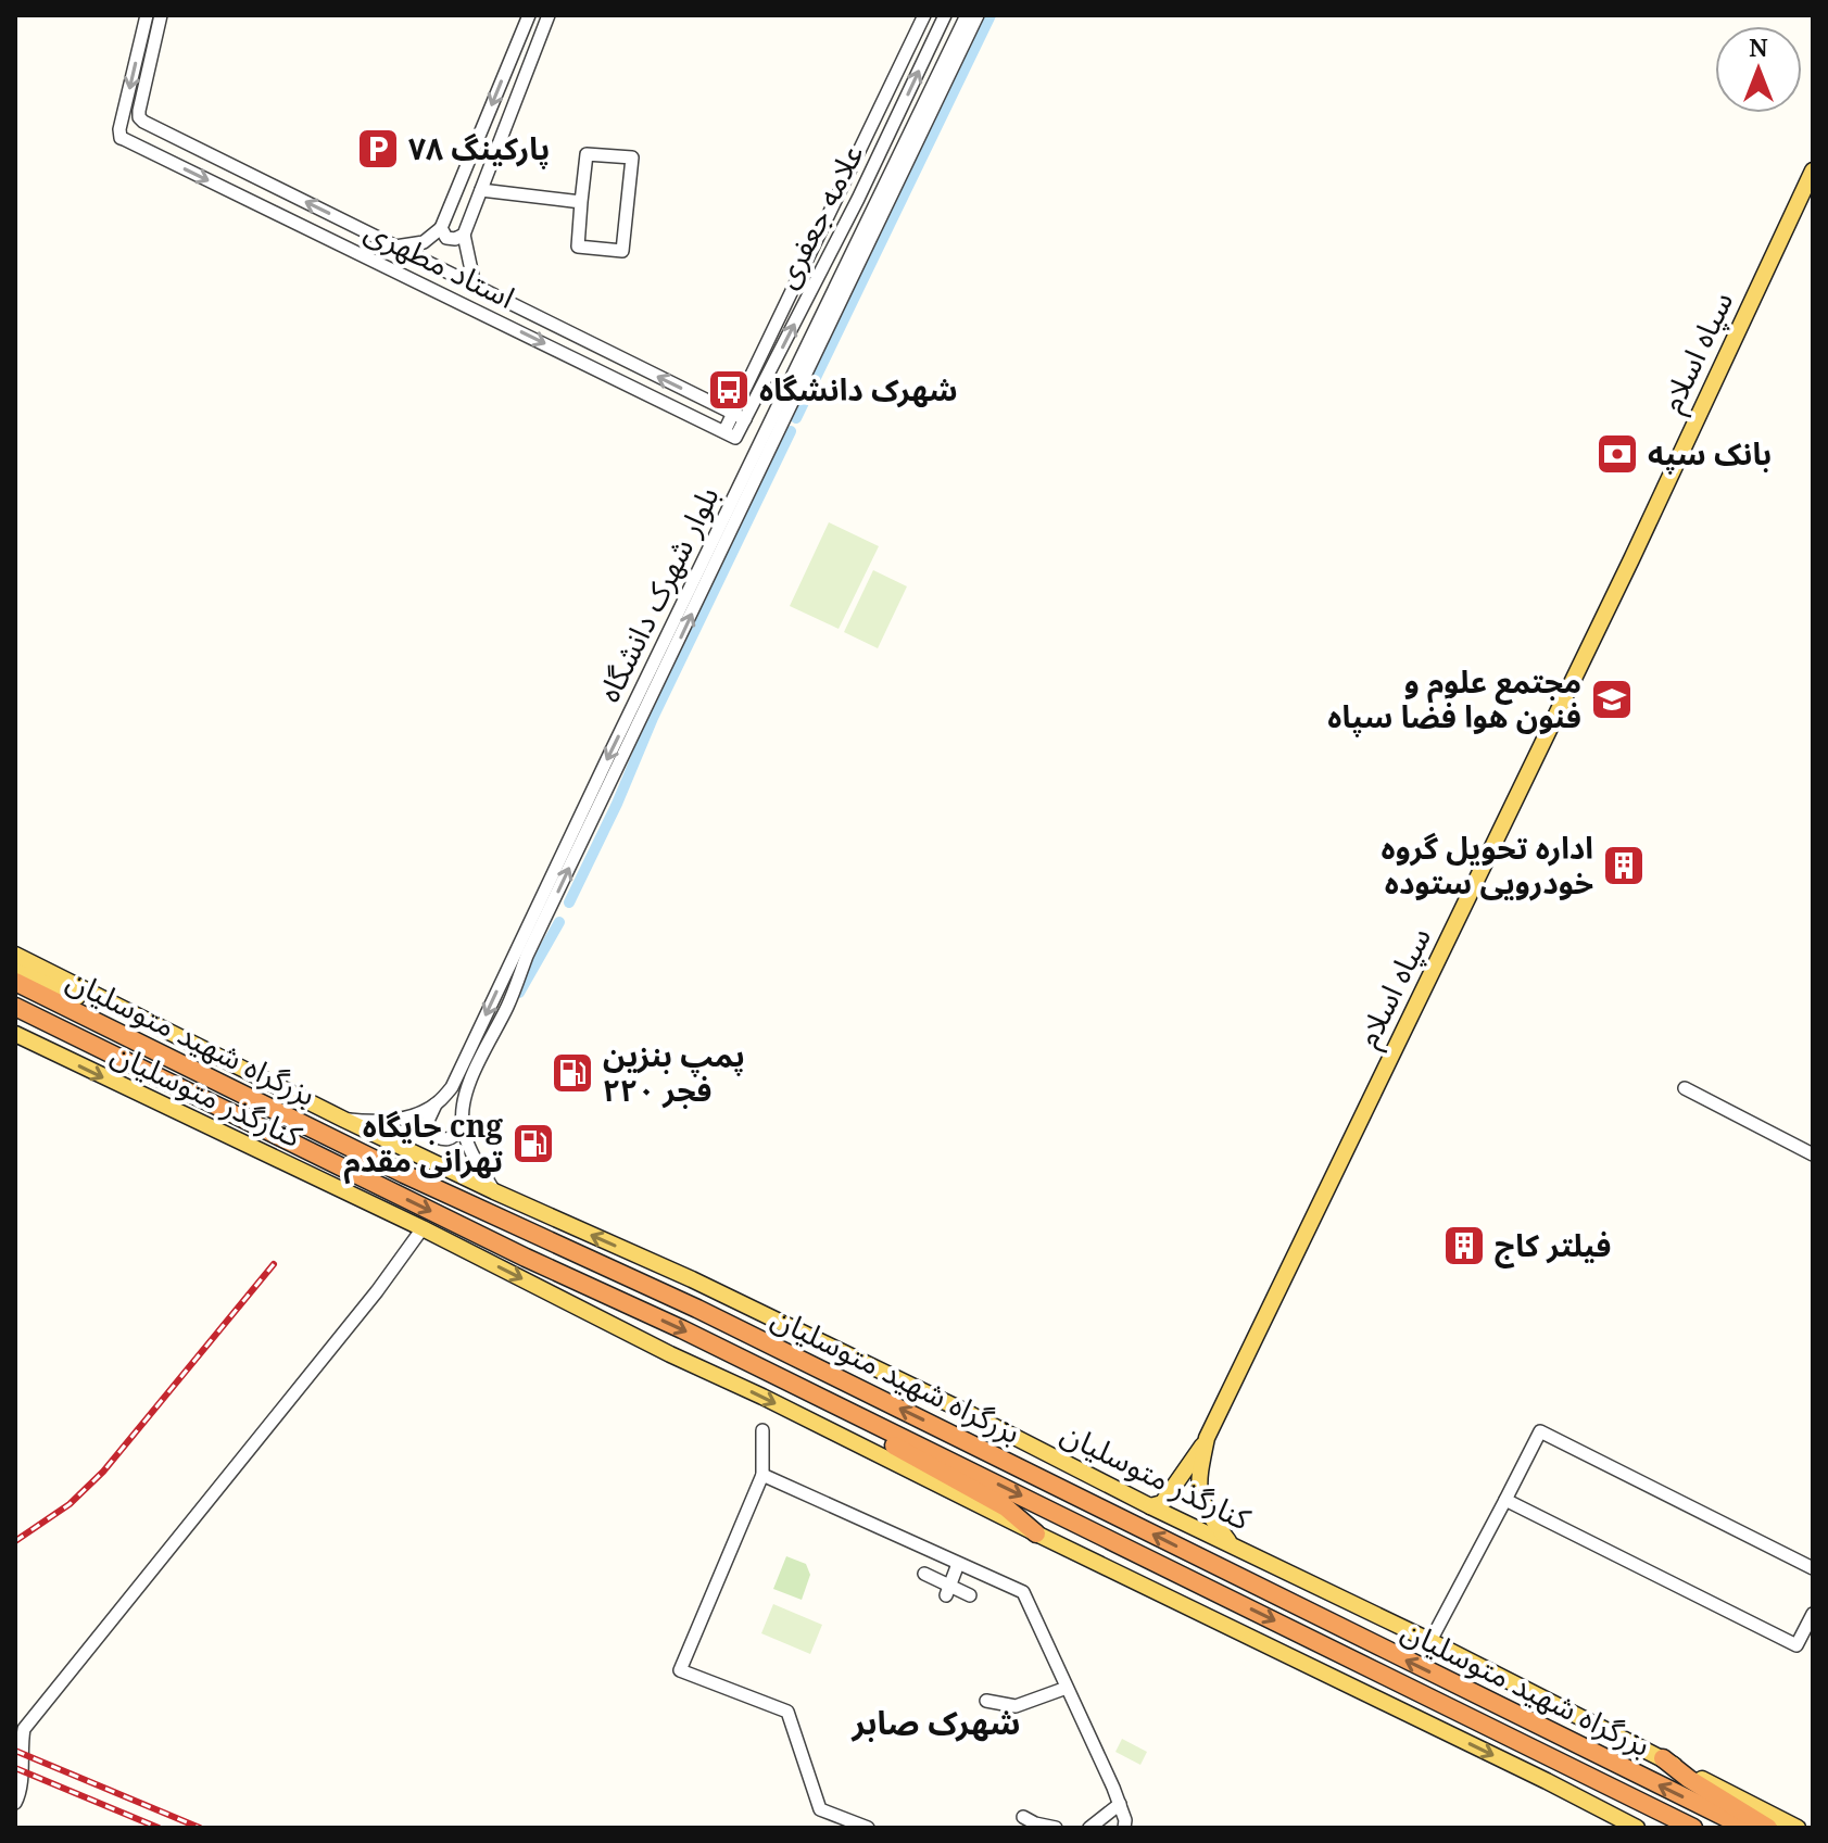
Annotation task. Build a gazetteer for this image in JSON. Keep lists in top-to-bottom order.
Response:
{
  "streets": {
    "highway": ["بزرگراه شهید متوسلیان"],
    "main road": ["سپاه اسلام", "کنارگذر متوسلیان"],
    "street": ["علامه جعفری", "استاد مطهری", "بلوار شهرک دانشگاه"]
  },
  "crossings": [
    ["علامه جعفری", "استاد مطهری"],
    ["سپاه اسلام", "کنارگذر متوسلیان"]
  ],
  "districts": ["شهرک صابر"],
  "places": {
    "parking": ["پارکینگ ۷۸"],
    "bus stop": ["شهرک دانشگاه"],
    "bank": ["بانک سپه"],
    "school or university": ["مجتمع علوم و فنون هوا فضا سپاه"],
    "building": ["اداره تحویل گروه خودرویی ستوده", "فیلتر کاج"],
    "fuel station": ["پمپ بنزین ۲۲۰ فجر", "جایگاه cng تهرانی مقدم"]
  },
  "north": "top"
}
